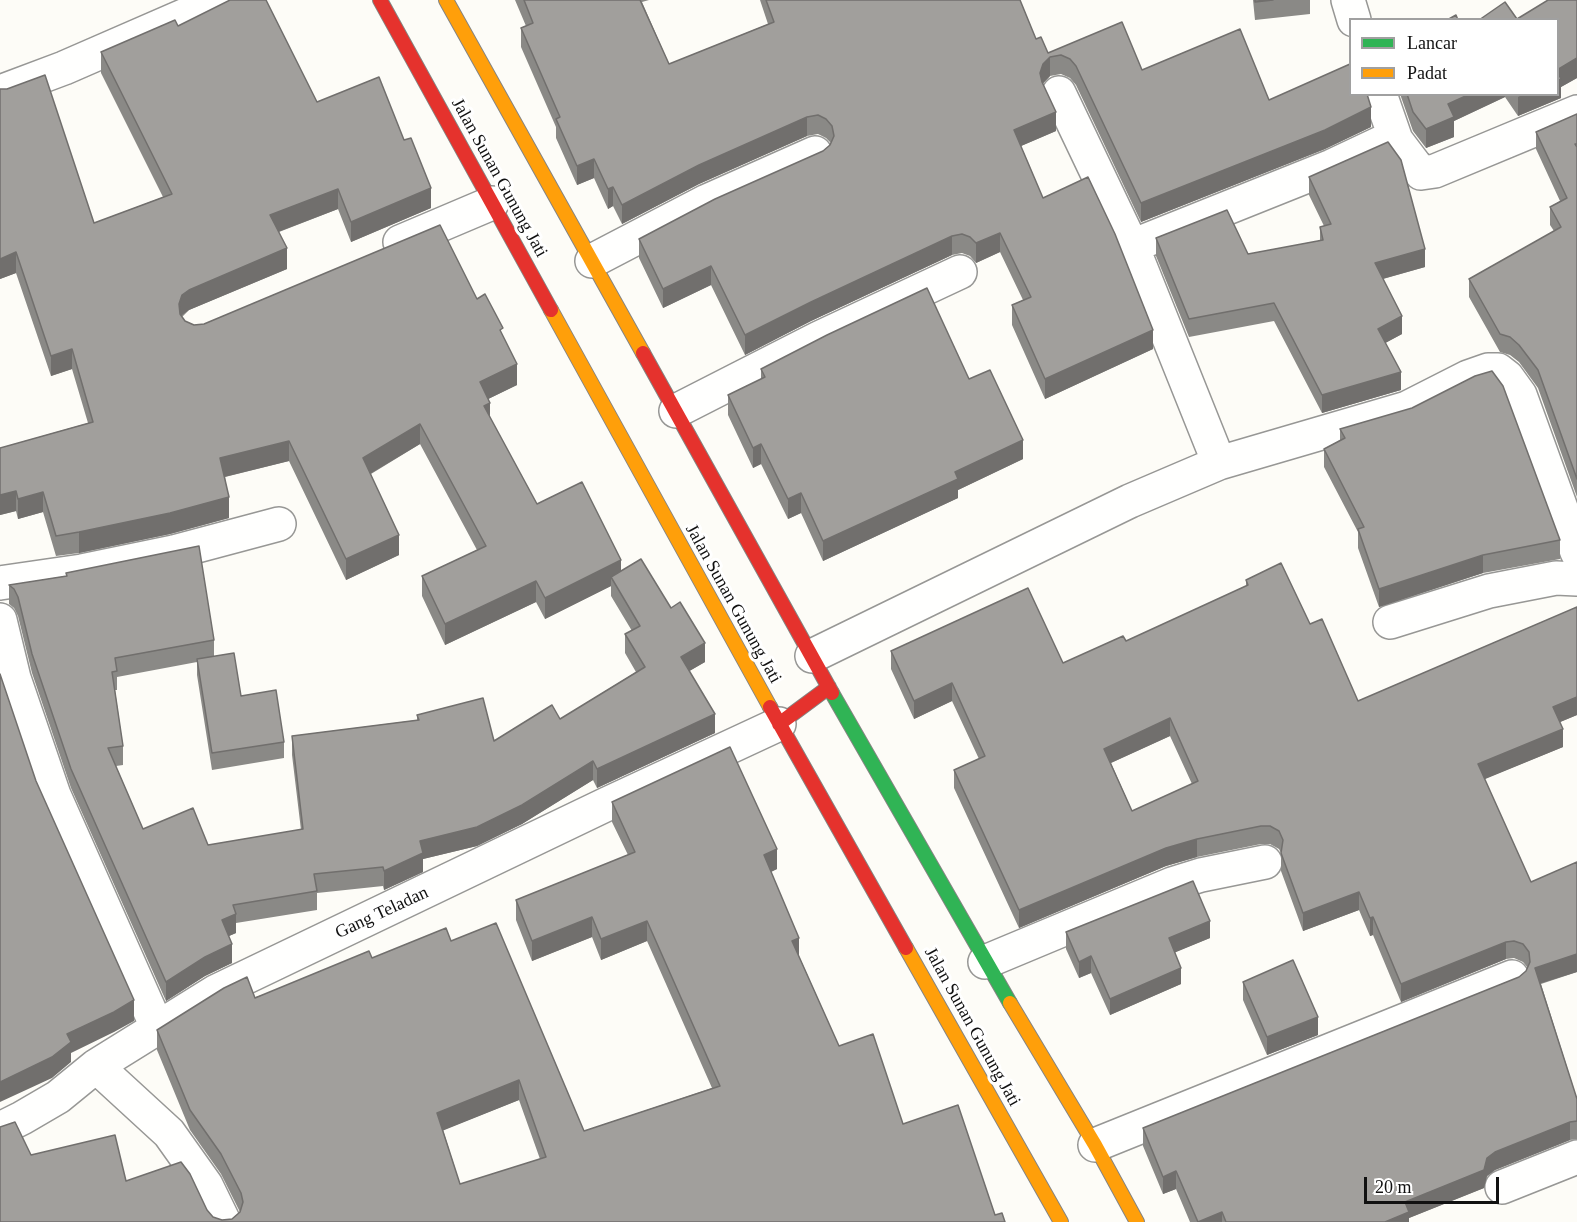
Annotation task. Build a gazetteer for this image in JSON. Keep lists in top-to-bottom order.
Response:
{
  "streets": {
    "highway": ["Jalan Sunan Gunung Jati"],
    "street": ["Gang Teladan"]
  },
  "crossings": [
    ["Jalan Sunan Gunung Jati", "Gang Teladan"]
  ],
  "legend": ["Lancar", "Padat"],
  "scale_bar": "20 m"
}
